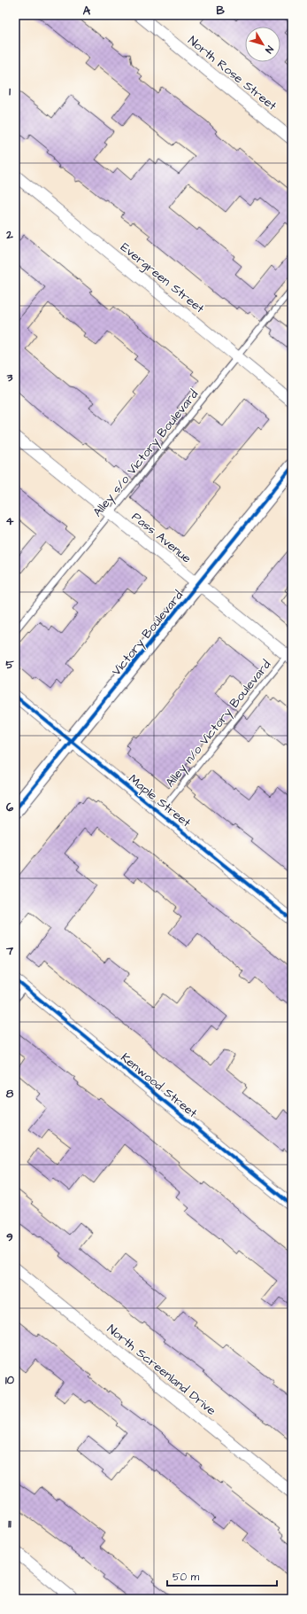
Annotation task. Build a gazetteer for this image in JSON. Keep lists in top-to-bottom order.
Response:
{
  "streets": {
    "main road": ["Victory Boulevard"],
    "street": [
      "North Rose Street",
      "Evergreen Street",
      "Pass Avenue",
      "Maple Street",
      "Kenwood Street",
      "North Screenland Drive"
    ],
    "lane": ["Alley s/o Victory Boulevard", "Alley n/o Victory Boulevard"]
  },
  "crossings": [
    ["Evergreen Street", "Alley s/o Victory Boulevard"],
    ["Alley s/o Victory Boulevard", "Pass Avenue"],
    ["Pass Avenue", "Victory Boulevard"],
    ["Pass Avenue", "Alley n/o Victory Boulevard"],
    ["Victory Boulevard", "Maple Street"],
    ["Alley n/o Victory Boulevard", "Maple Street"]
  ],
  "scale_bar": "50 m",
  "north": "bottom right",
  "grid": {
    "columns": ["A", "B"],
    "rows": [
      "1",
      "2",
      "3",
      "4",
      "5",
      "6",
      "7",
      "8",
      "9",
      "10",
      "11"
    ]
  }
}
